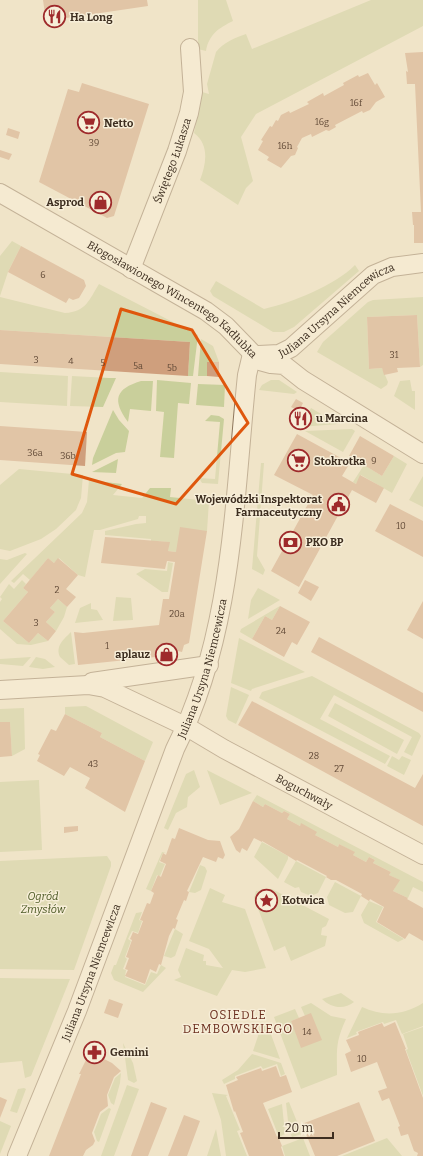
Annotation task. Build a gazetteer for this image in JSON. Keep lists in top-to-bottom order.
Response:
{
  "streets": {
    "street": [
      "Świętego Łukasza",
      "Błogosławionego Wincentego Kadłubka",
      "Juliana Ursyna Niemcewicza",
      "Boguchwały"
    ]
  },
  "crossings": [
    ["Świętego Łukasza", "Błogosławionego Wincentego Kadłubka"],
    ["Błogosławionego Wincentego Kadłubka", "Juliana Ursyna Niemcewicza"],
    ["Juliana Ursyna Niemcewicza", "Boguchwały"]
  ],
  "districts": ["OSIEDLE DEMBOWSKIEGO"],
  "parks": ["Ogród Zmysłów"],
  "places": {
    "restaurant": ["Ha Long", "u Marcina"],
    "supermarket": ["Netto", "Stokrotka"],
    "shop": ["Asprod", "aplauz"],
    "public building": ["Wojewódzki Inspektorat Farmaceutyczny"],
    "bank": ["PKO BP"],
    "place": ["Kotwica"],
    "pharmacy": ["Gemini"]
  },
  "house_numbers": [
    "16f",
    "16g",
    "39",
    "16h",
    "6",
    "31",
    "3",
    "4",
    "5",
    "5a",
    "5b",
    "36a",
    "36b",
    "9",
    "10",
    "2",
    "20a",
    "3",
    "24",
    "1",
    "28",
    "43",
    "27",
    "14",
    "10"
  ],
  "scale_bar": "20 m"
}
